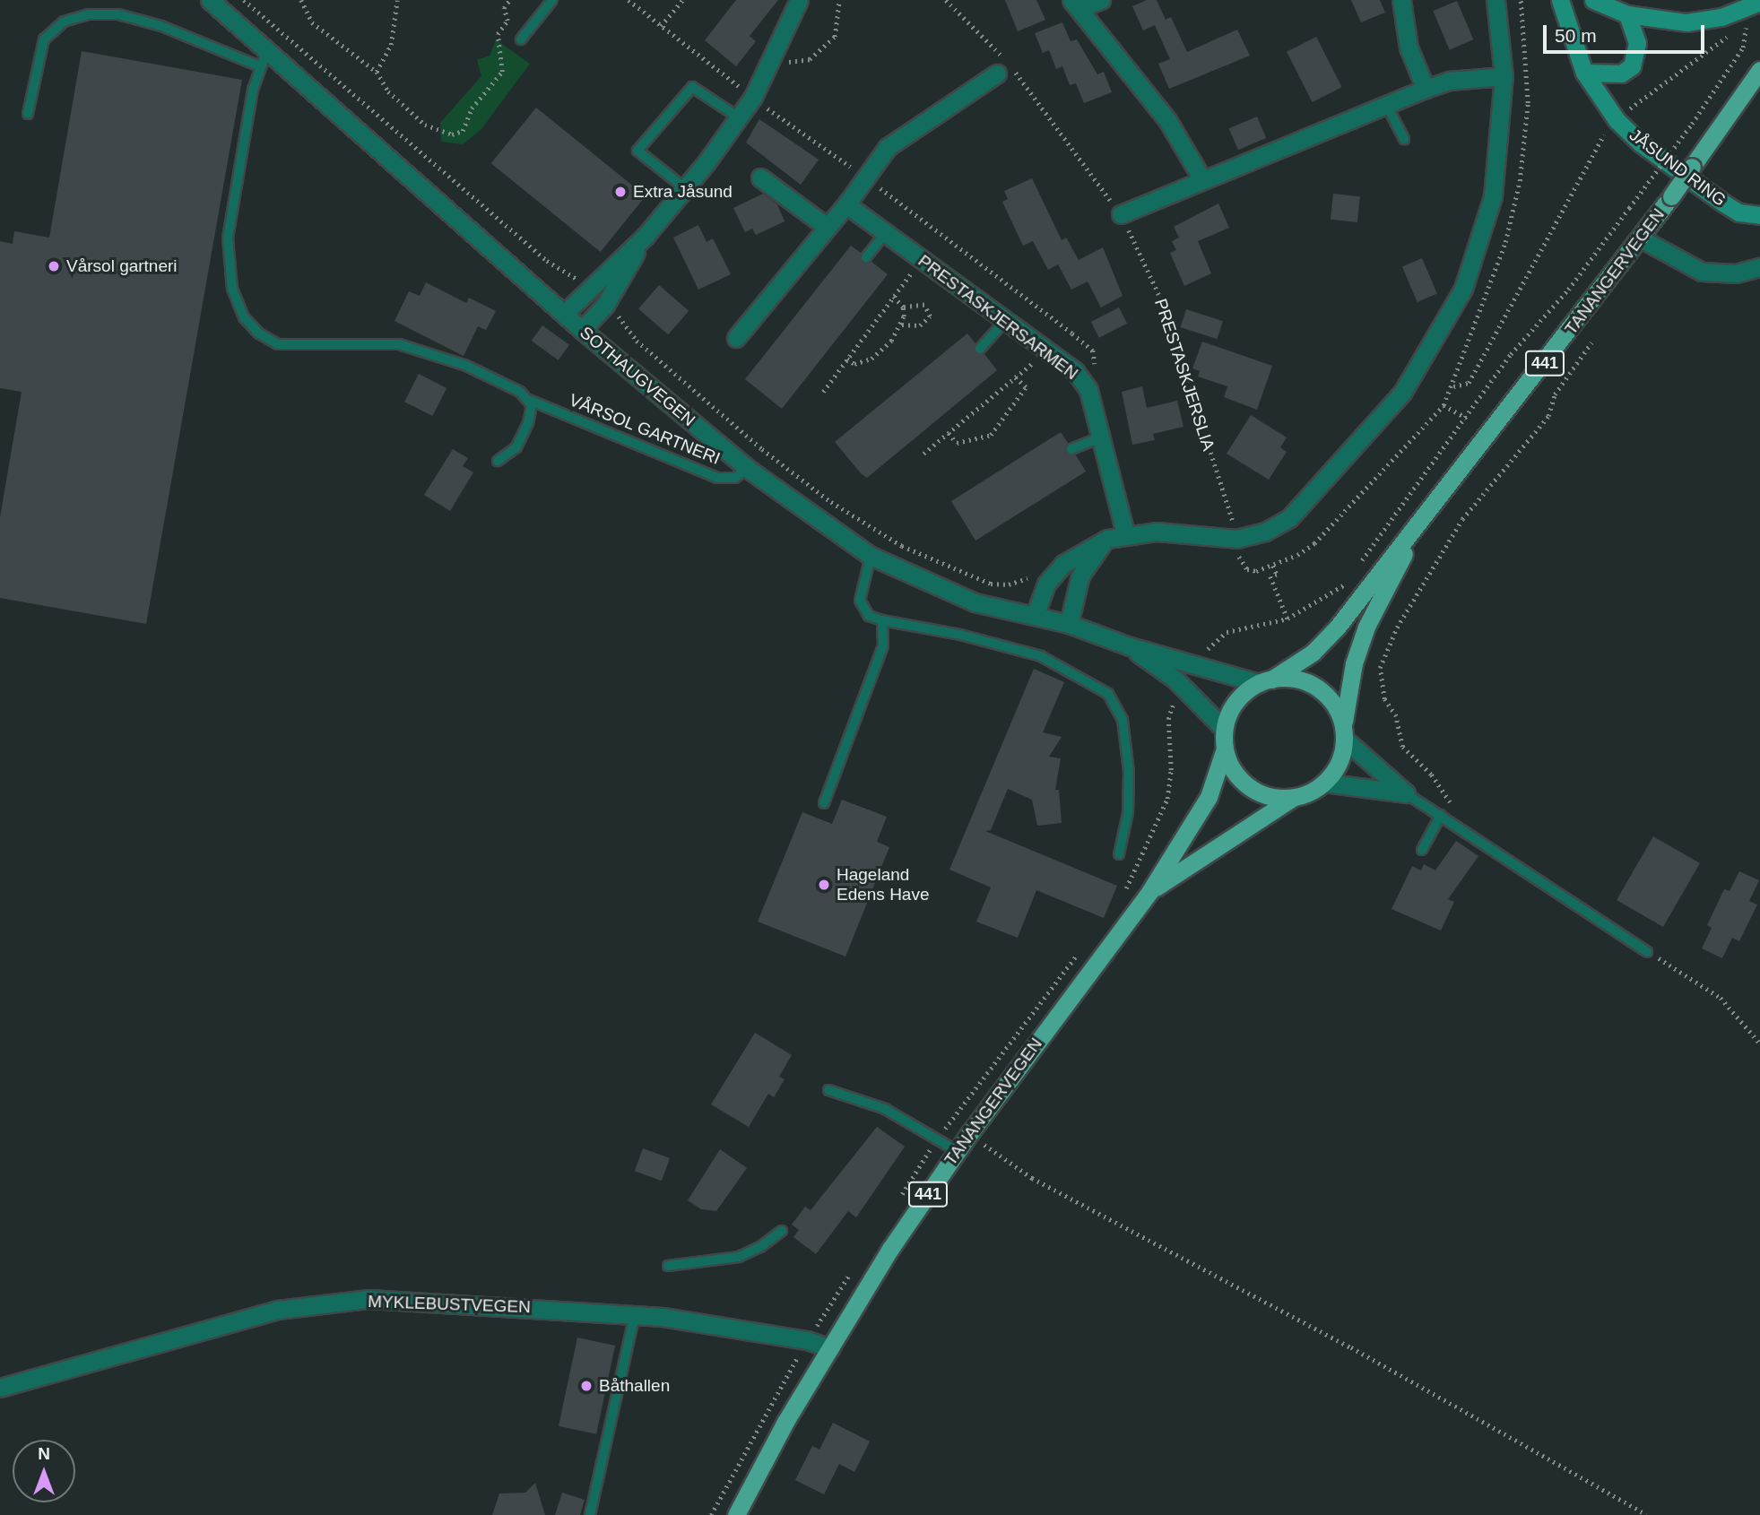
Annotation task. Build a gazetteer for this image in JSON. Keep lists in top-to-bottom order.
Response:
{
  "streets": {
    "main road": ["JÅSUND RING", "TANANGERVEGEN", "441"],
    "street": ["PRESTASKJERSARMEN", "SOTHAUGVEGEN", "MYKLEBUSTVEGEN"],
    "lane": ["VÅRSOL GARTNERI"],
    "path": ["PRESTASKJERSLIA"]
  },
  "crossings": [
    ["TANANGERVEGEN", "441"],
    ["TANANGERVEGEN", "SOTHAUGVEGEN"],
    ["TANANGERVEGEN", "MYKLEBUSTVEGEN"],
    ["441", "SOTHAUGVEGEN"],
    ["SOTHAUGVEGEN", "VÅRSOL GARTNERI"]
  ],
  "places": [
    "Extra Jåsund",
    "Vårsol gartneri",
    "Hageland Edens Have",
    "Båthallen"
  ],
  "scale_bar": "50 m",
  "north": "top"
}
